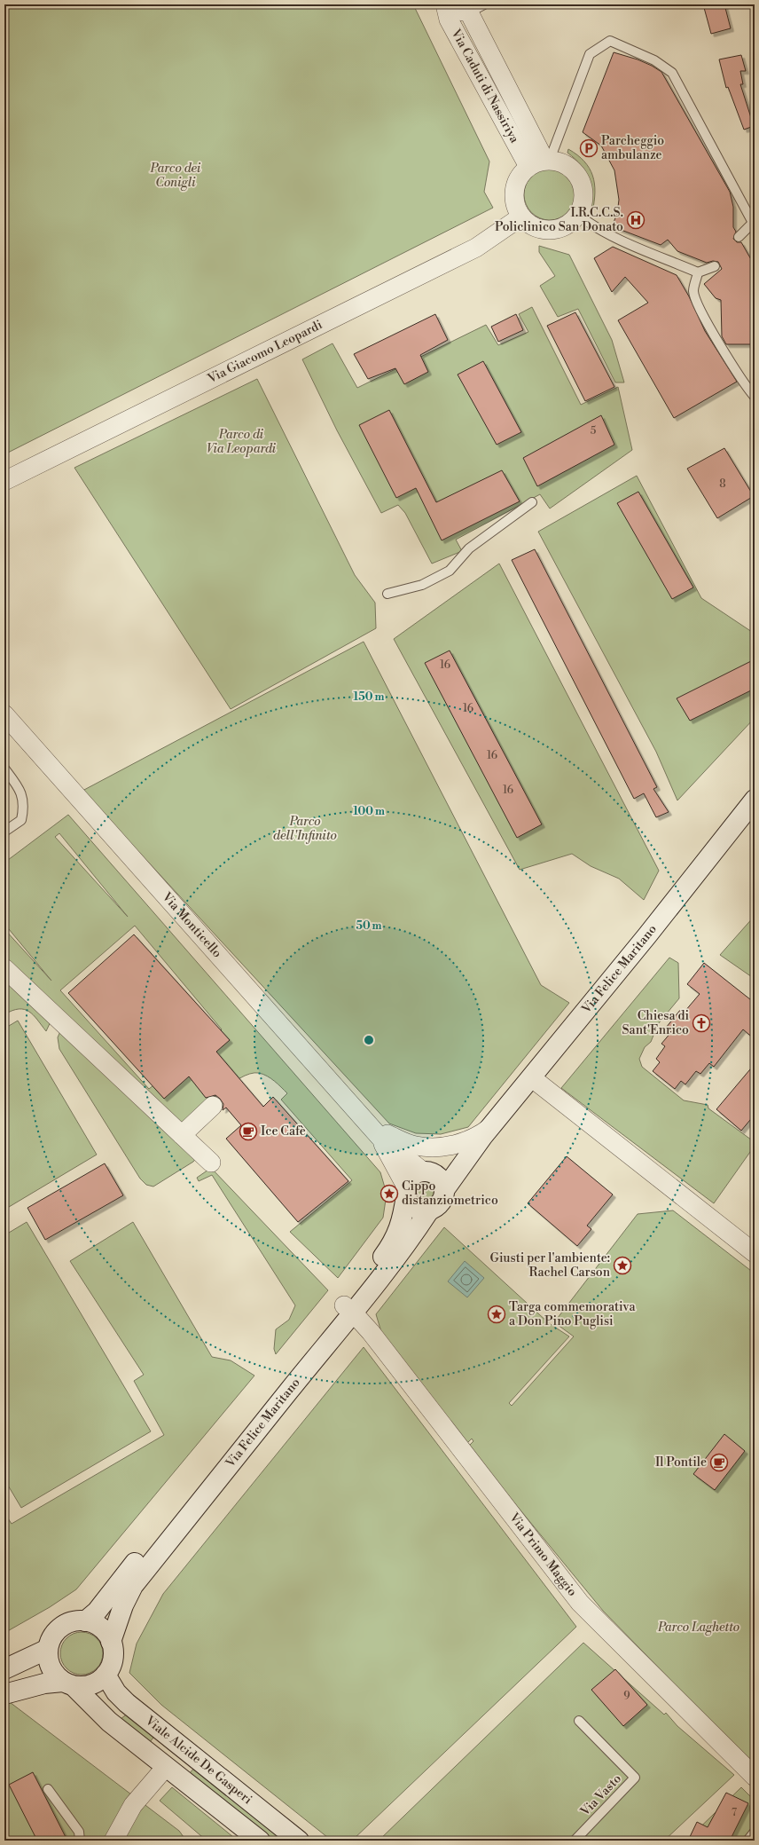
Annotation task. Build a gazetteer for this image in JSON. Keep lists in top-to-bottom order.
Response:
{
  "streets": {
    "street": [
      "Via Caduti di Nassiriya",
      "Via Giacomo Leopardi",
      "Via Monticello",
      "Via Felice Maritano",
      "Via Primo Maggio",
      "Viale Alcide De Gasperi"
    ],
    "lane": ["Via Vasto"]
  },
  "crossings": [
    ["Via Caduti di Nassiriya", "Via Giacomo Leopardi"],
    ["Via Monticello", "Via Felice Maritano"],
    ["Via Felice Maritano", "Via Primo Maggio"],
    ["Via Felice Maritano", "Viale Alcide De Gasperi"]
  ],
  "parks": [
    "Parco dei Conigli",
    "Parco di Via Leopardi",
    "Parco dell'Infinito",
    "Parco Laghetto"
  ],
  "places": {
    "parking": ["Parcheggio ambulanze"],
    "hospital": ["I.R.C.C.S. Policlinico San Donato"],
    "church": ["Chiesa di Sant'Enrico"],
    "cafe": ["Ice Cafè", "Il Pontile"],
    "place": ["Cippo distanziometrico", "Giusti per l'ambiente: Rachel Carson", "Targa commemorativa a Don Pino Puglisi"]
  },
  "house_numbers": [
    "5",
    "8",
    "16",
    "16",
    "16",
    "16",
    "9",
    "7"
  ],
  "rings": ["150 m", "100 m", "50 m"]
}
